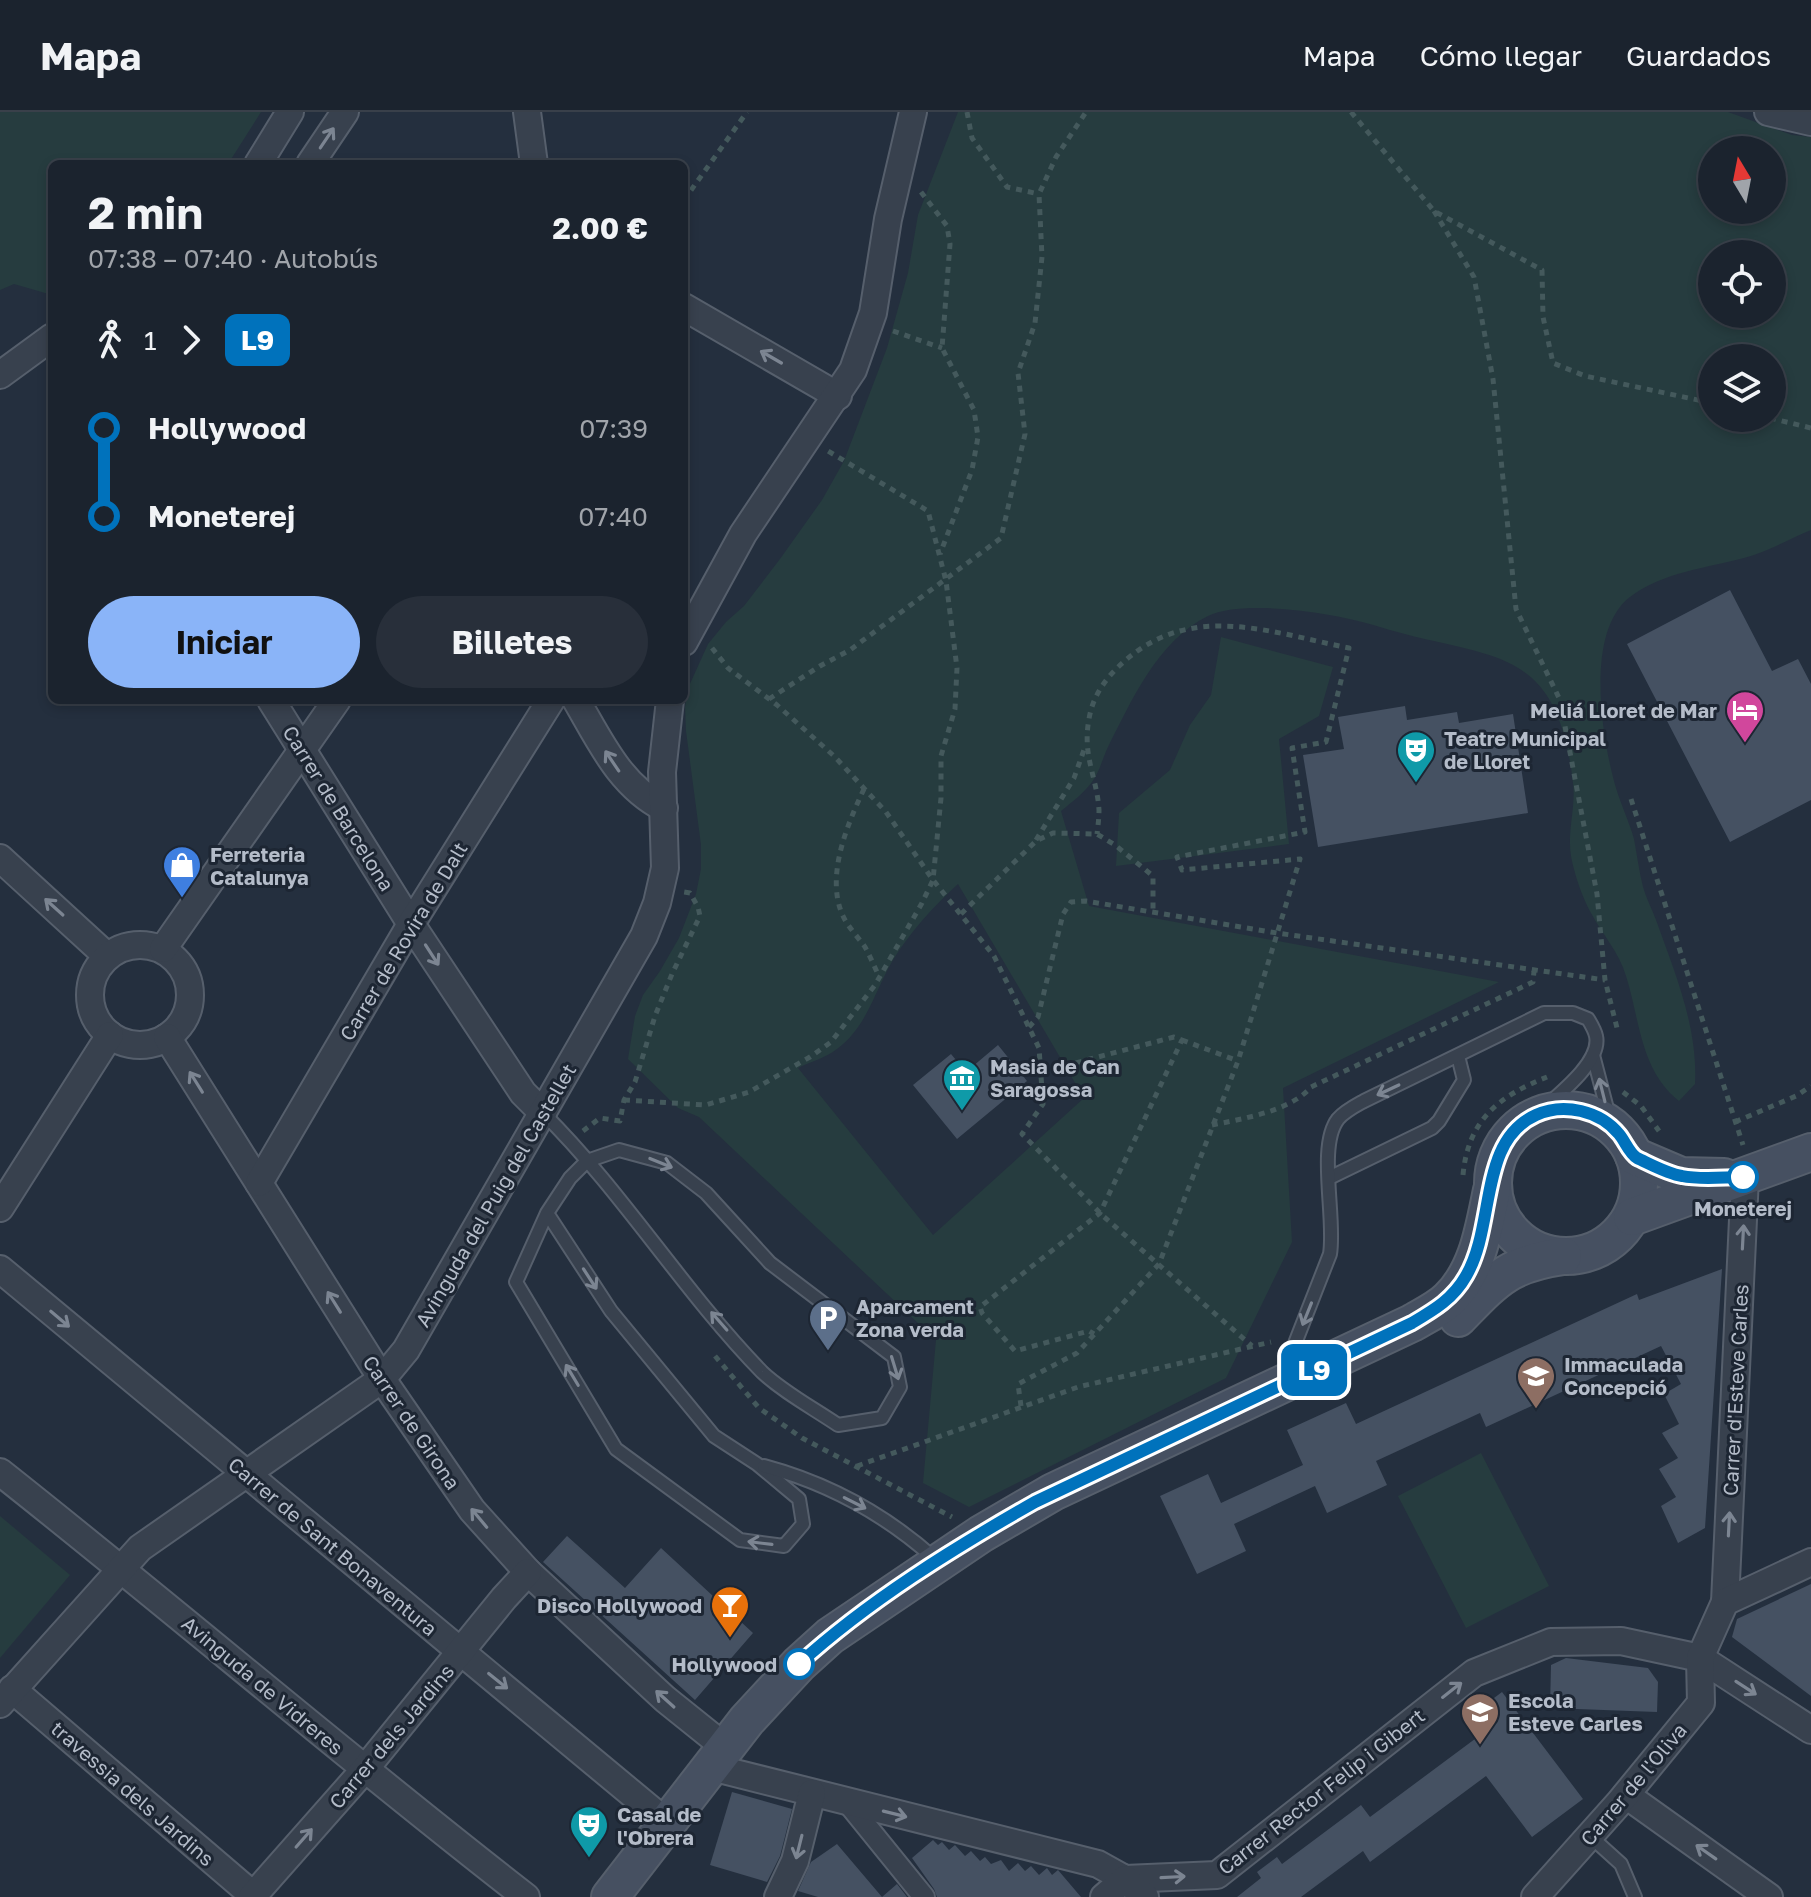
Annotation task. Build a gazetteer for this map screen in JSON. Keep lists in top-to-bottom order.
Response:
{
  "streets": {
    "street": [
      "Carrer de Barcelona",
      "Carrer de Rovira de Dalt",
      "Avinguda del Puig del Castellet",
      "Carrer d'Esteve Carles",
      "Carrer de Girona",
      "Carrer de Sant Bonaventura",
      "Avinguda de Vidreres",
      "Carrer dels Jardins",
      "Carrer de l'Oliva",
      "Carrer Rector Felip i Gibert",
      "travessia dels Jardins"
    ]
  },
  "crossings": [
    ["Carrer de Barcelona", "Carrer de Rovira de Dalt"],
    ["Carrer de Barcelona", "Avinguda del Puig del Castellet"],
    ["Carrer de Rovira de Dalt", "Carrer de Girona"],
    ["Avinguda del Puig del Castellet", "Carrer de Girona"],
    ["Avinguda del Puig del Castellet", "Carrer de Sant Bonaventura"],
    ["Avinguda del Puig del Castellet", "Avinguda de Vidreres"],
    ["Avinguda del Puig del Castellet", "travessia dels Jardins"],
    ["Carrer de Girona", "Carrer dels Jardins"],
    ["Carrer de Girona", "Carrer Rector Felip i Gibert"],
    ["Carrer de Sant Bonaventura", "Carrer dels Jardins"],
    ["Avinguda de Vidreres", "Carrer dels Jardins"],
    ["Carrer dels Jardins", "travessia dels Jardins"],
    ["Carrer de l'Oliva", "Carrer Rector Felip i Gibert"]
  ],
  "one_way": [
    "Carrer de Barcelona",
    "Carrer d'Esteve Carles",
    "Carrer de Girona",
    "Carrer de Sant Bonaventura",
    "Carrer dels Jardins",
    "Carrer Rector Felip i Gibert"
  ],
  "places": {
    "hotel": ["Meliá Lloret de Mar"],
    "theatre": ["Teatre Municipal de Lloret", "Casal de l'Obrera"],
    "shop": ["Ferreteria Catalunya"],
    "museum": ["Masia de Can Saragossa"],
    "other": ["Moneterej", "Hollywood"],
    "parking": ["Aparcament Zona verda"],
    "school or university": ["Immaculada Concepció", "Escola Esteve Carles"],
    "bar": ["Disco Hollywood"]
  },
  "lines": ["bus line L9"],
  "north": "top",
  "page": {
    "header": "Mapa",
    "nav": ["Mapa", "Cómo llegar", "Guardados"],
    "on_map": "L9",
    "heading": ["2 min", "07:38 – 07:40 · Autobús", "2.00 €"],
    "legs": ["1", "L9"],
    "list": [
      {
        "name": "Hollywood",
        "value": "07:39"
      },
      {
        "name": "Moneterej",
        "value": "07:40"
      }
    ],
    "buttons": ["Iniciar", "Billetes"]
  }
}
